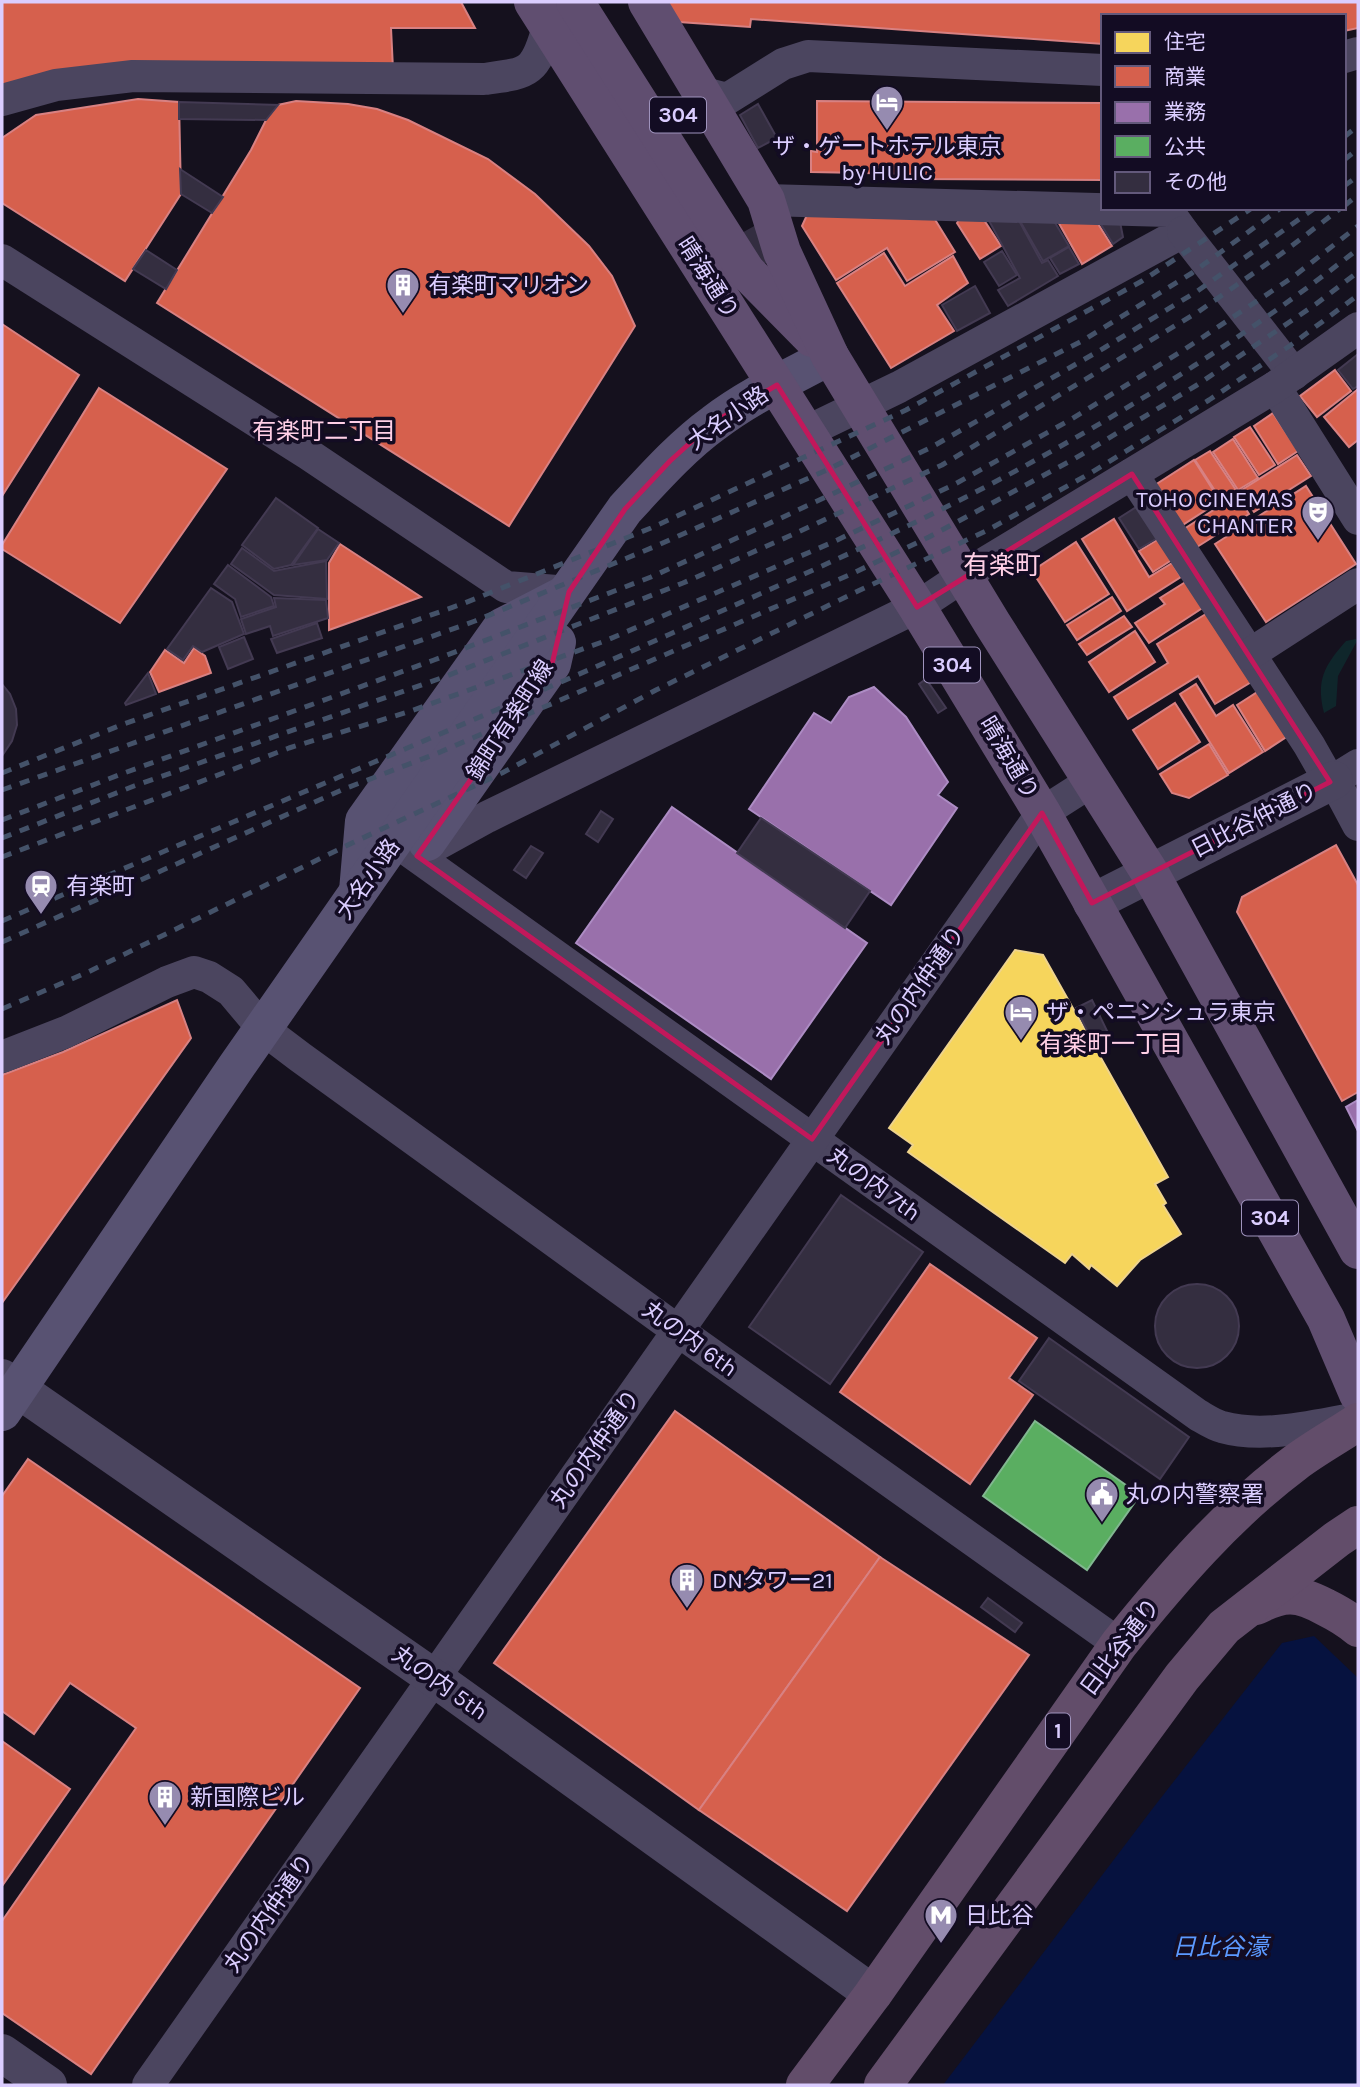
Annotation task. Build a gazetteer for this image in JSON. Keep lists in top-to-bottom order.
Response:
{
  "streets": {
    "highway": ["日比谷通り", "1"],
    "main road": ["304", "晴海通り", "大名小路"],
    "street": [
      "日比谷仲通り",
      "丸の内仲通り",
      "丸の内 7th",
      "丸の内 6th",
      "丸の内 5th"
    ]
  },
  "crossings": [
    ["304", "晴海通り"],
    ["304", "日比谷仲通り"],
    ["晴海通り", "大名小路"],
    ["晴海通り", "日比谷仲通り"],
    ["晴海通り", "丸の内仲通り"],
    ["大名小路", "丸の内 7th"],
    ["大名小路", "丸の内 6th"],
    ["大名小路", "丸の内 5th"],
    ["丸の内仲通り", "丸の内 7th"],
    ["丸の内仲通り", "丸の内 6th"],
    ["丸の内仲通り", "丸の内 5th"],
    ["丸の内 7th", "日比谷通り"],
    ["丸の内 6th", "日比谷通り"],
    ["日比谷通り", "丸の内 5th"]
  ],
  "districts": ["有楽町二丁目", "有楽町", "有楽町一丁目"],
  "water": ["日比谷濠"],
  "places": {
    "hotel": ["ザ・ゲートホテル東京 by HULIC", "ザ・ペニンシュラ東京"],
    "building": ["有楽町マリオン", "DNタワー21", "新国際ビル"],
    "theatre": ["TOHO CINEMAS CHANTER"],
    "station": ["有楽町"],
    "public building": ["丸の内警察署"],
    "metro station": ["日比谷"]
  },
  "legend": [
    "住宅",
    "商業",
    "業務",
    "公共",
    "その他"
  ]
}
